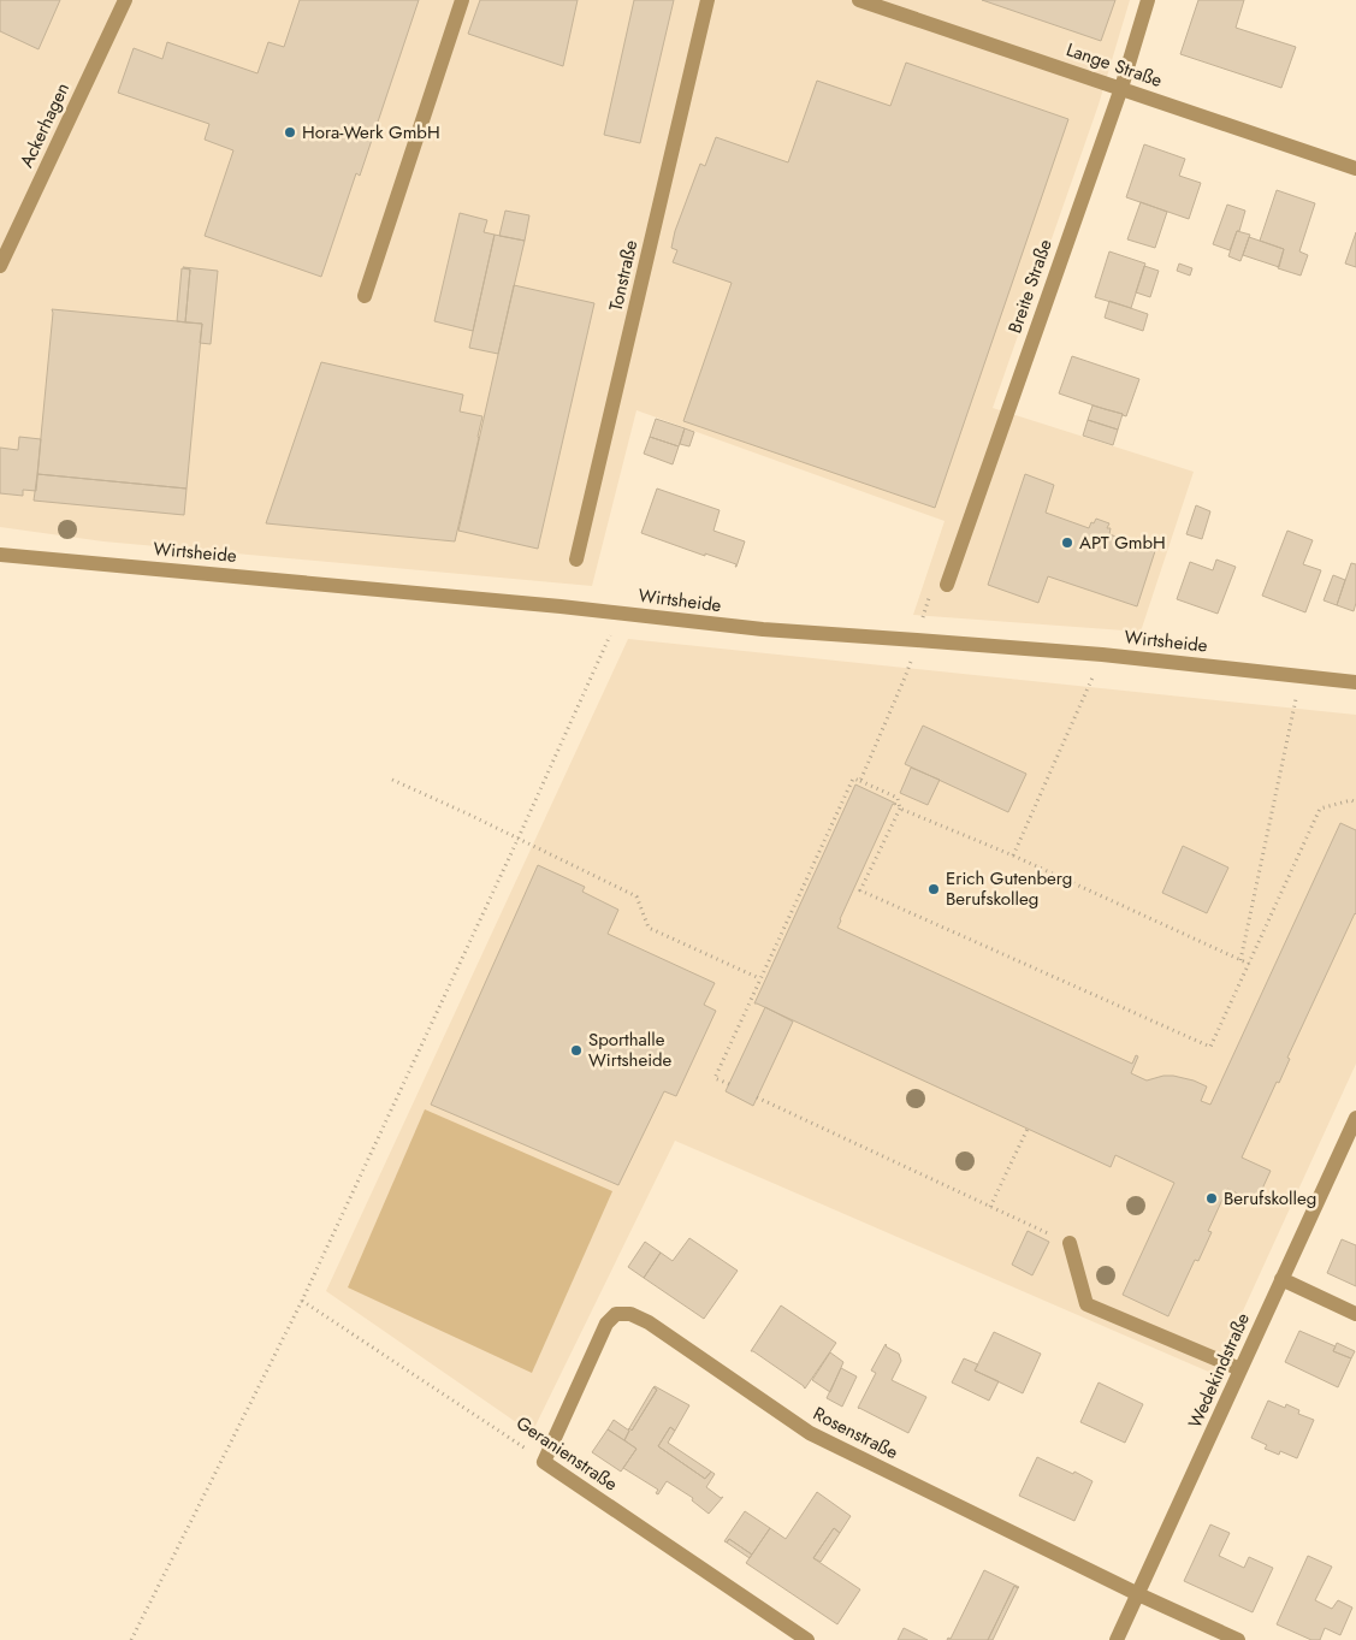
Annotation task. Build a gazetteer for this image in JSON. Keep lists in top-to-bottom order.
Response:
{
  "streets": {
    "street": [
      "Lange Straße",
      "Ackerhagen",
      "Tonstraße",
      "Breite Straße",
      "Wirtsheide",
      "Wedekindstraße",
      "Rosenstraße",
      "Geranienstraße"
    ]
  },
  "crossings": [
    ["Lange Straße", "Breite Straße"],
    ["Wedekindstraße", "Rosenstraße"],
    ["Rosenstraße", "Geranienstraße"]
  ],
  "places": [
    "Hora-Werk GmbH",
    "APT GmbH",
    "Erich Gutenberg Berufskolleg",
    "Sporthalle Wirtsheide",
    "Berufskolleg"
  ]
}
